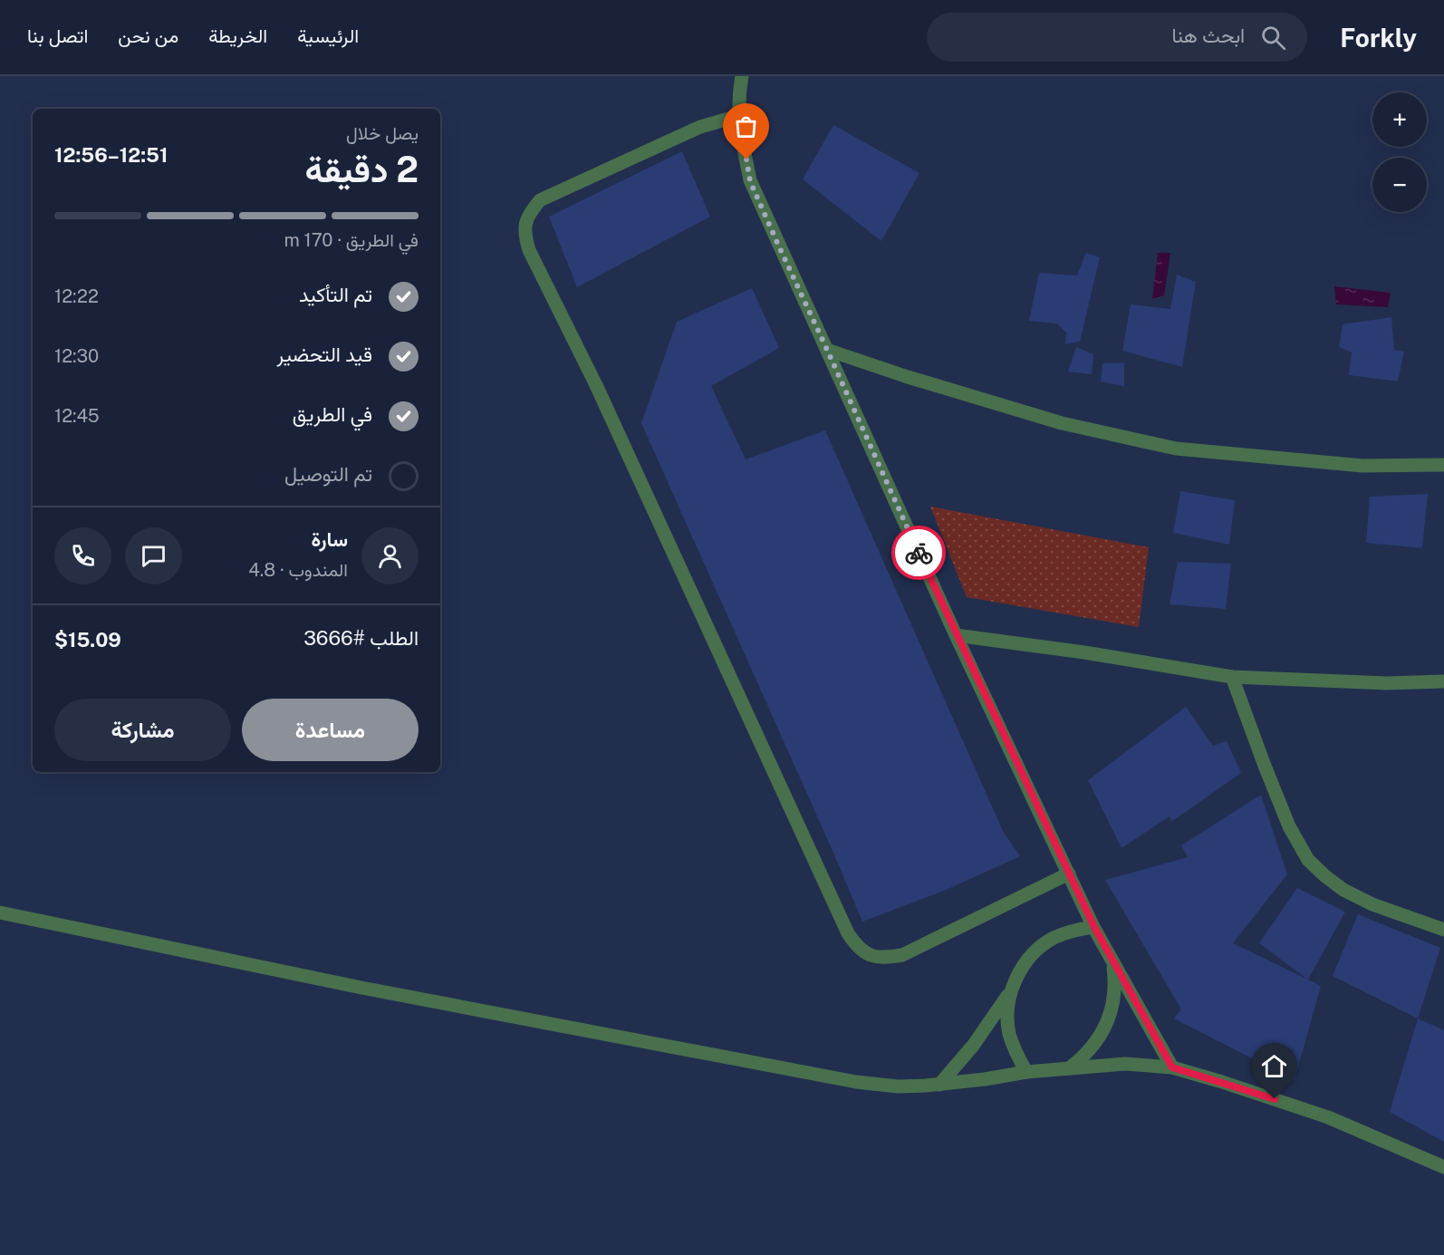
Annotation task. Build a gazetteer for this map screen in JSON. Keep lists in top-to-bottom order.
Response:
{
  "page": {
    "header": "Forkly",
    "search": "ابحث هنا",
    "nav": [
      "الرئيسية",
      "الخريطة",
      "من نحن",
      "اتصل بنا"
    ],
    "map_buttons": ["+", "−"],
    "heading": ["2 دقيقة", "يصل خلال", "12:51–12:56"],
    "panel": [
      "سارة",
      "المندوب · 4.8",
      "الطلب #3666",
      "$15.09"
    ],
    "bar": "في الطريق · 170 m",
    "list": [
      ["تم التأكيد", "12:22"],
      ["قيد التحضير", "12:30"],
      ["في الطريق", "12:45"],
      "تم التوصيل"
    ],
    "buttons": ["مساعدة", "مشاركة"]
  }
}
